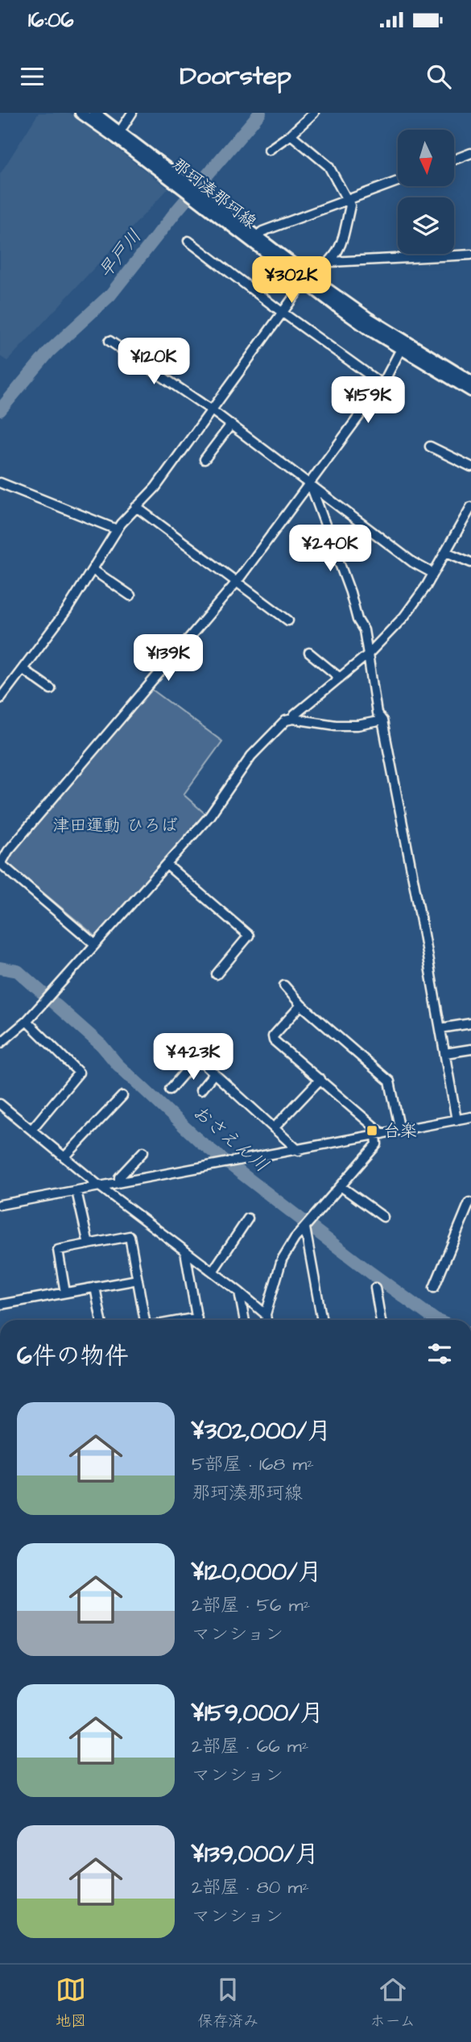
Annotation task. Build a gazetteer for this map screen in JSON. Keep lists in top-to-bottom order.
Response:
{
  "streets": {
    "main road": ["那珂湊那珂線"]
  },
  "water": ["早戸川", "おさえん川"],
  "parks": ["津田運動 ひろば"],
  "places": {
    "transit": ["台楽"]
  },
  "north": "bottom",
  "page": {
    "status": "16:06",
    "header": "Doorstep",
    "price": [
      "¥302K",
      "¥120K",
      "¥159K",
      "¥240K",
      "¥139K",
      "¥423K"
    ],
    "heading": "6件の物件",
    "list": [
      {
        "name": "¥302,000/月",
        "note": "5部屋 · 168 m² · 那珂湊那珂線"
      },
      {
        "name": "¥120,000/月",
        "note": "2部屋 · 56 m² · マンション"
      },
      {
        "name": "¥159,000/月",
        "note": "2部屋 · 66 m² · マンション"
      },
      {
        "name": "¥139,000/月",
        "note": "2部屋 · 80 m² · マンション"
      }
    ],
    "tabs": ["地図", "保存済み", "ホーム"]
  }
}
